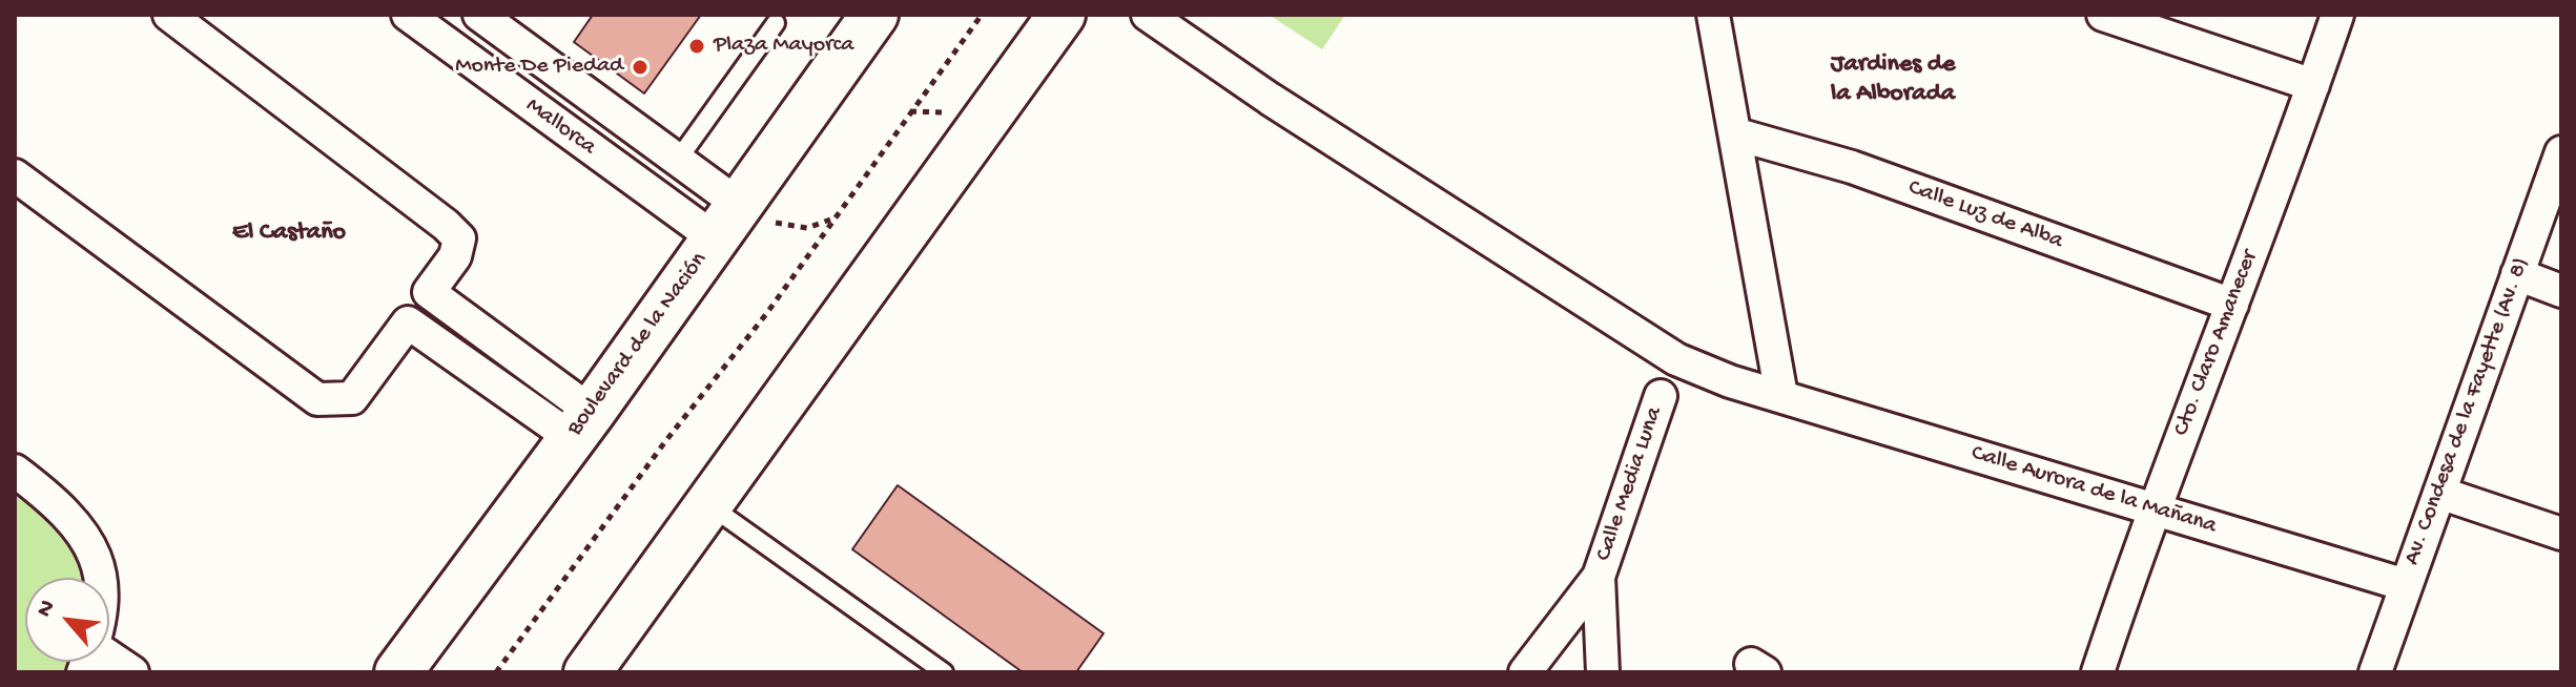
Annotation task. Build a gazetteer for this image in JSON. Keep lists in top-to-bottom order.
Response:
{
  "streets": {
    "main road": ["Boulevard de la Nación"],
    "street": [
      "Mallorca",
      "Calle Luz de Alba",
      "Cto. Claro Amanecer",
      "Av. Condesa de la Fayette (Av. 8)",
      "Calle Media Luna",
      "Calle Aurora de la Mañana"
    ]
  },
  "crossings": [
    ["Mallorca", "Boulevard de la Nación"],
    ["Calle Luz de Alba", "Cto. Claro Amanecer"],
    ["Cto. Claro Amanecer", "Calle Aurora de la Mañana"],
    ["Av. Condesa de la Fayette (Av. 8)", "Calle Aurora de la Mañana"]
  ],
  "districts": ["Jardines de la Alborada", "El Castaño"],
  "places": ["Plaza Mayorca", "Monte De Piedad"],
  "north": "top left"
}
